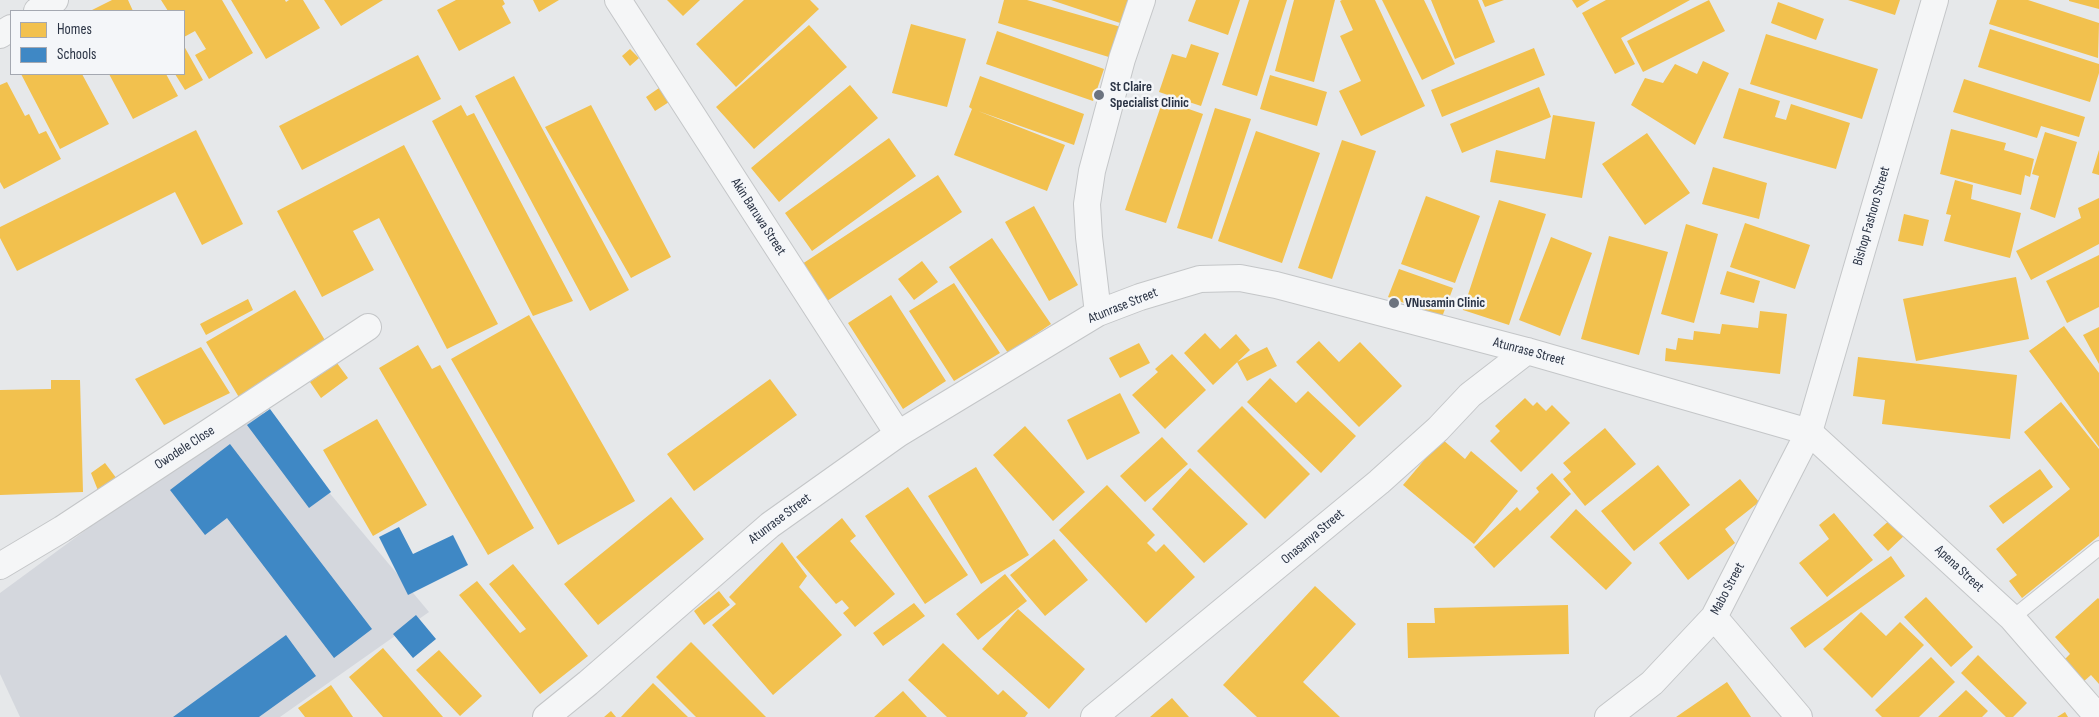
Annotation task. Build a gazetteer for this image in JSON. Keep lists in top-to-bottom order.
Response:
{
  "streets": {
    "street": [
      "Bishop Fashoro Street",
      "Akin Baruwa Street",
      "Atunrase Street",
      "Owodele Close",
      "Onasanya Street",
      "Apena Street",
      "Mabo Street"
    ]
  },
  "crossings": [
    ["Bishop Fashoro Street", "Atunrase Street"],
    ["Bishop Fashoro Street", "Apena Street"],
    ["Bishop Fashoro Street", "Mabo Street"],
    ["Akin Baruwa Street", "Atunrase Street"],
    ["Atunrase Street", "Onasanya Street"],
    ["Atunrase Street", "Apena Street"],
    ["Atunrase Street", "Mabo Street"],
    ["Apena Street", "Mabo Street"]
  ],
  "places": ["St Claire Specialist Clinic", "VNusamin Clinic"],
  "legend": ["Homes", "Schools"]
}
